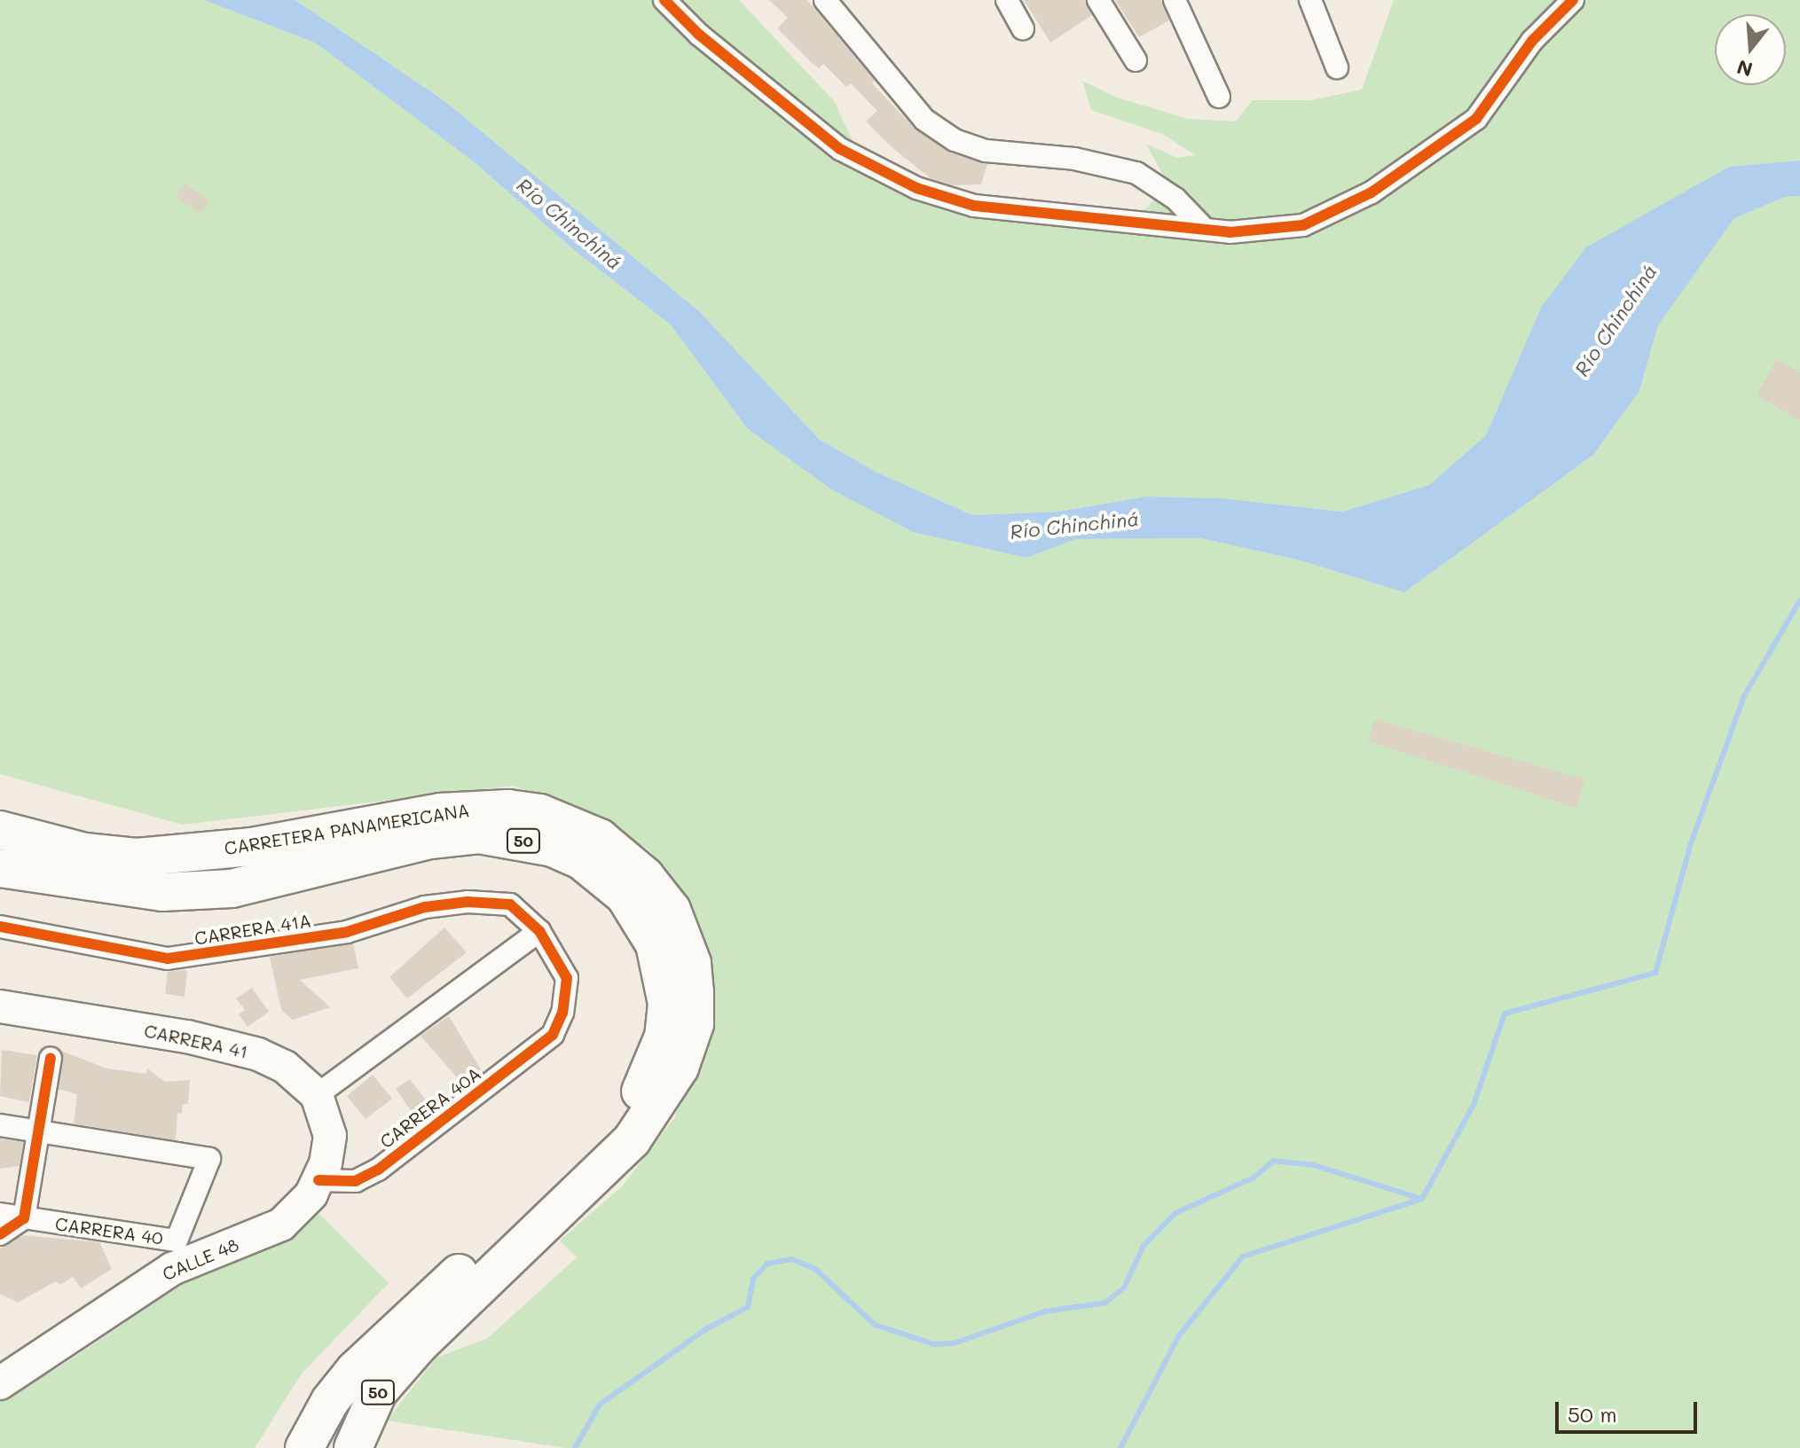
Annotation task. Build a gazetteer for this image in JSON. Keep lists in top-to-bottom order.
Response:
{
  "streets": {
    "highway": ["CARRETERA PANAMERICANA", "50"],
    "main road": ["CARRERA 41", "CALLE 48"],
    "street": ["CARRERA 41A", "CARRERA 40A", "CARRERA 40"]
  },
  "crossings": [
    ["CARRERA 41A", "CARRERA 40A"],
    ["CARRERA 41", "CALLE 48"],
    ["CARRERA 40A", "CALLE 48"],
    ["CARRERA 40", "CALLE 48"]
  ],
  "water": ["Río Chinchiná"],
  "scale_bar": "50 m",
  "north": "bottom"
}
